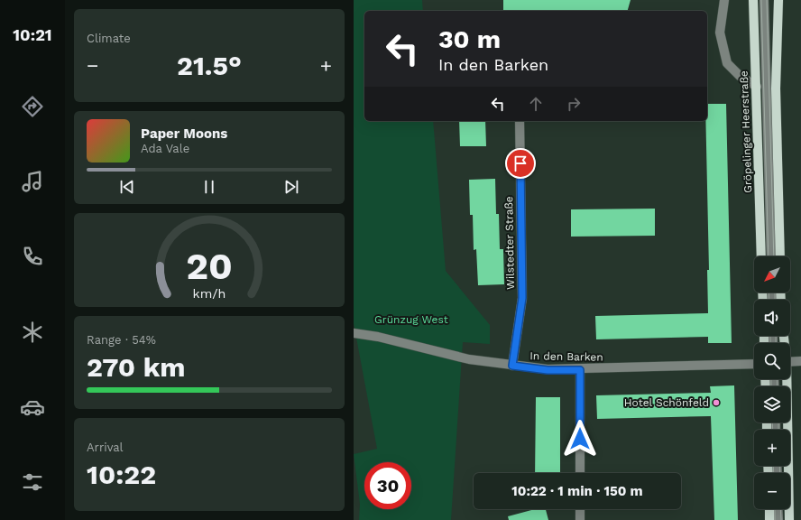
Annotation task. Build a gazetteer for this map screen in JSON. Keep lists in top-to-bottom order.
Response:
{
  "streets": {
    "main road": ["Gröpelinger Heerstraße"],
    "street": ["Wilstedter Straße", "In den Barken"]
  },
  "crossings": [
    ["Wilstedter Straße", "In den Barken"]
  ],
  "parks": ["Grünzug West"],
  "places": ["Hotel Schönfeld"],
  "north": "bottom left",
  "page": {
    "tabs": "10:21",
    "tile": [
      "Climate",
      ["Range · 54%", "270 km"],
      ["Arrival", "10:22"]
    ],
    "turn": ["30 m", "In den Barken"],
    "heat": ["−", "21.5°", "+"],
    "song": ["Paper Moons", "Ada Vale"],
    "map_buttons": ["+", "−"],
    "limit": "30",
    "trip": "10:22 · 1 min · 150 m",
    "gauge": ["20", "km/h"]
  }
}
